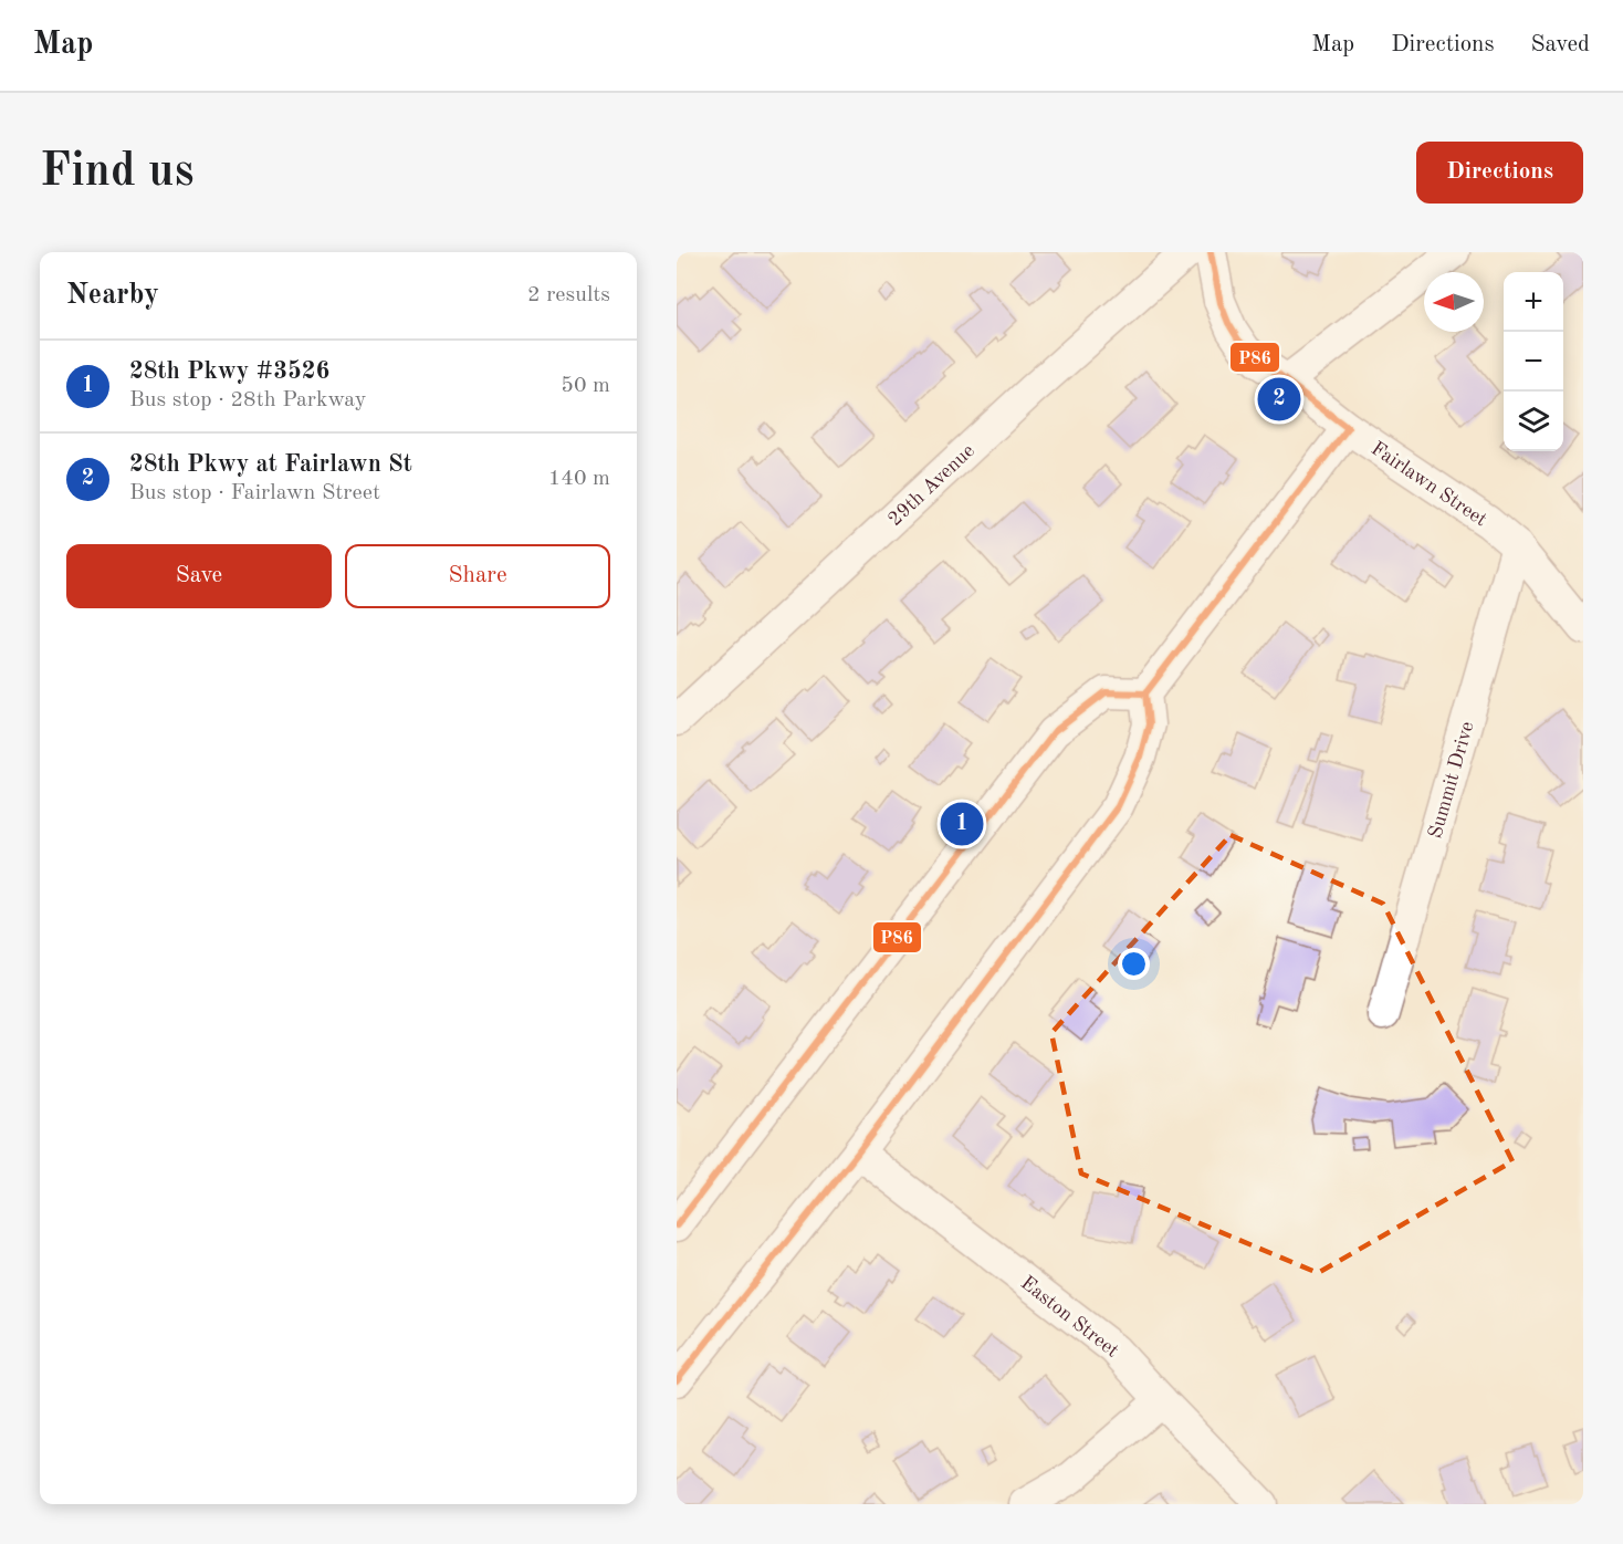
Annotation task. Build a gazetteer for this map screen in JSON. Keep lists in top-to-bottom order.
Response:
{
  "streets": {
    "street": [
      "Fairlawn Street",
      "29th Avenue",
      "Summit Drive",
      "Easton Street"
    ]
  },
  "crossings": [
    ["Fairlawn Street", "Summit Drive"]
  ],
  "lines": ["transit line P86"],
  "north": "left",
  "page": {
    "header": "Map",
    "nav": ["Map", "Directions", "Saved"],
    "buttons": [
      "Directions",
      ["Save", "Share"]
    ],
    "title": "Find us",
    "heading": ["Nearby", "2 results"],
    "map_buttons": ["+", "−"],
    "list": [
      {
        "mark": "1",
        "name": "28th Pkwy #3526",
        "note": "Bus stop · 28th Parkway",
        "value": "50 m"
      },
      {
        "mark": "2",
        "name": "28th Pkwy at Fairlawn St",
        "note": "Bus stop · Fairlawn Street",
        "value": "140 m"
      }
    ],
    "pins": ["2", "1"]
  }
}
